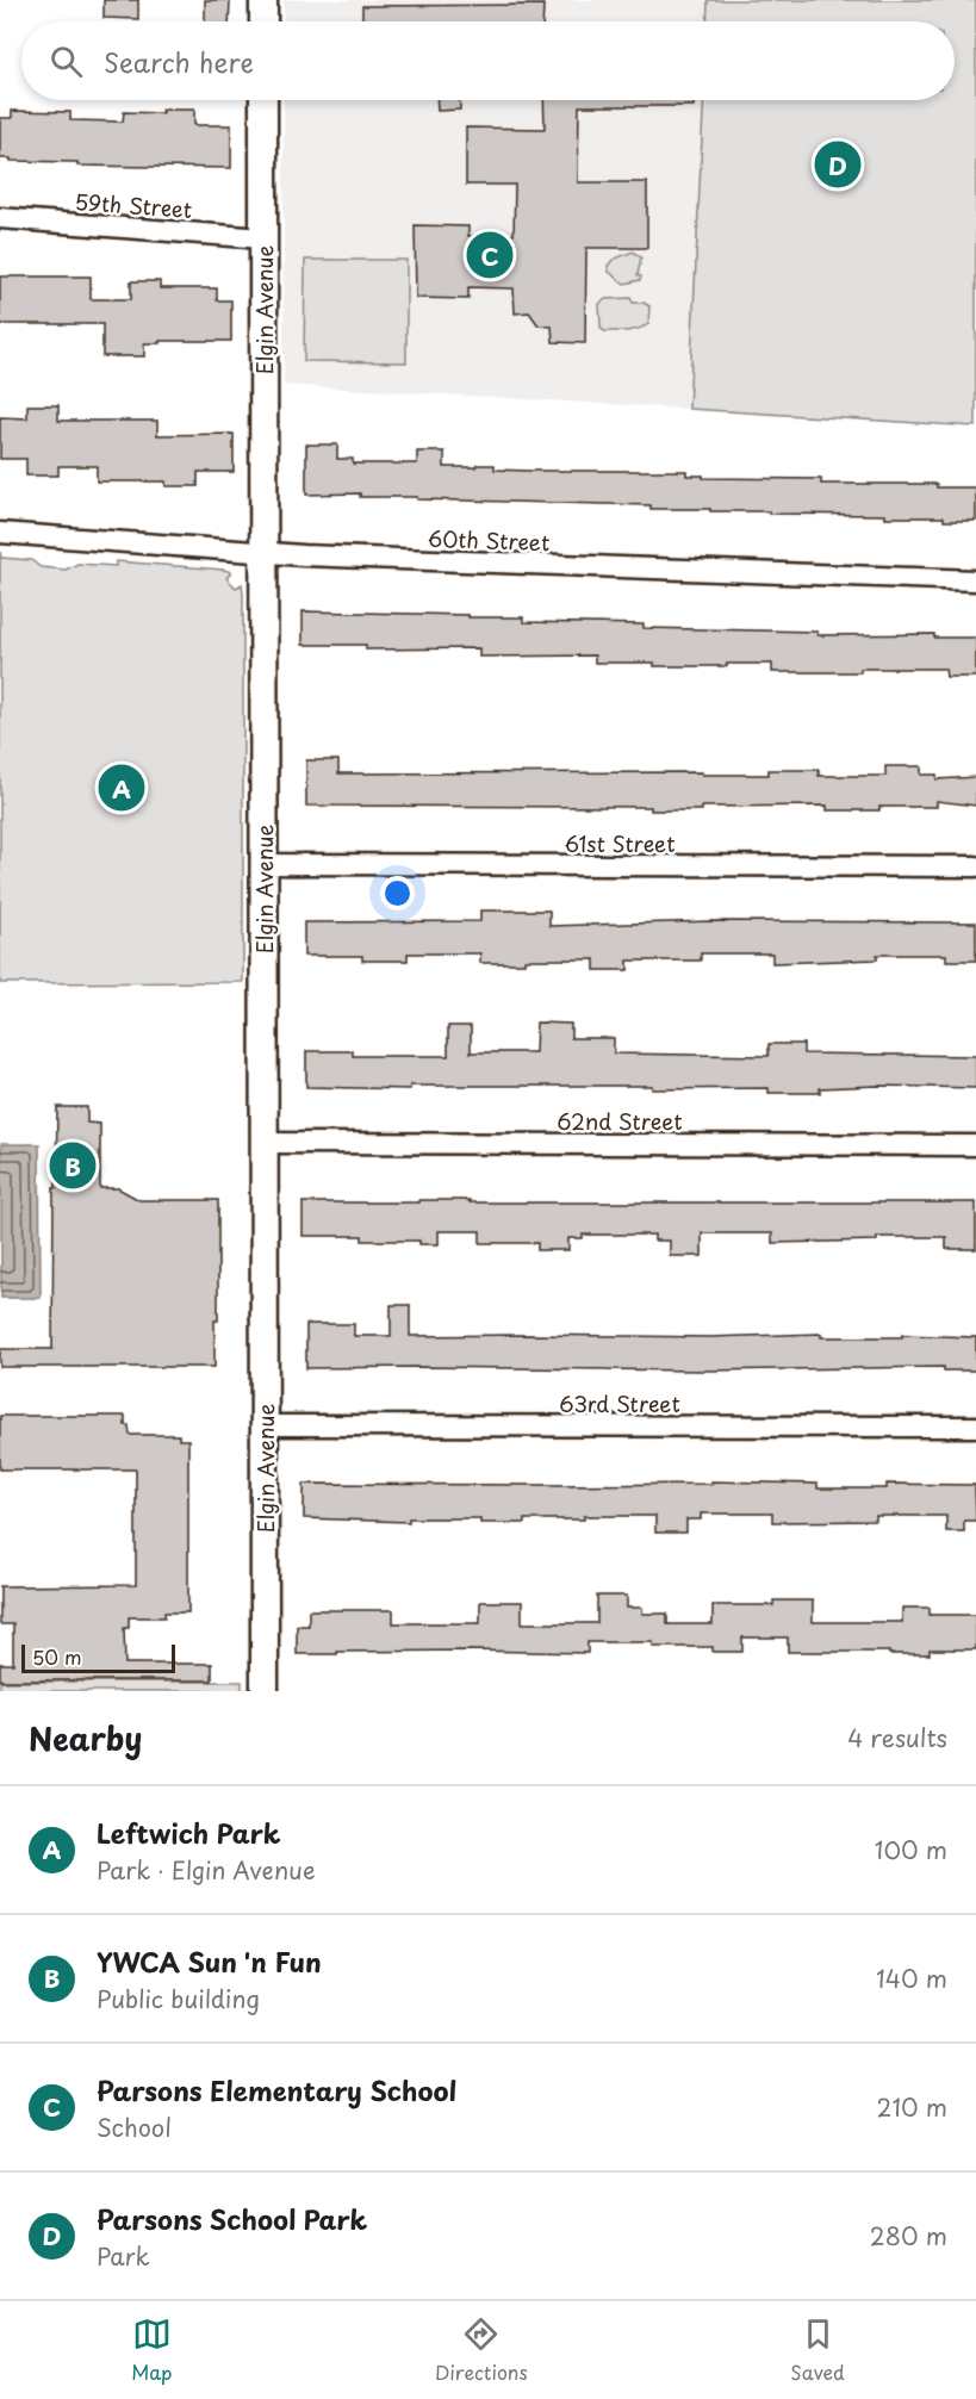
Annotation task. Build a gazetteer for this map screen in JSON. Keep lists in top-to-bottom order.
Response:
{
  "streets": {
    "street": [
      "59th Street",
      "Elgin Avenue",
      "60th Street",
      "61st Street",
      "62nd Street",
      "63rd Street"
    ]
  },
  "crossings": [
    ["59th Street", "Elgin Avenue"],
    ["Elgin Avenue", "60th Street"],
    ["Elgin Avenue", "61st Street"],
    ["Elgin Avenue", "62nd Street"],
    ["Elgin Avenue", "63rd Street"]
  ],
  "scale_bar": "50 m",
  "page": {
    "search": "Search here",
    "pins": [
      "D",
      "C",
      "A",
      "B"
    ],
    "scale": "50 m",
    "heading": ["Nearby", "4 results"],
    "list": [
      {
        "mark": "A",
        "name": "Leftwich Park",
        "note": "Park · Elgin Avenue",
        "value": "100 m"
      },
      {
        "mark": "B",
        "name": "YWCA Sun 'n Fun",
        "note": "Public building",
        "value": "140 m"
      },
      {
        "mark": "C",
        "name": "Parsons Elementary School",
        "note": "School",
        "value": "210 m"
      },
      {
        "mark": "D",
        "name": "Parsons School Park",
        "note": "Park",
        "value": "280 m"
      }
    ],
    "nav": ["Map", "Directions", "Saved"]
  }
}
